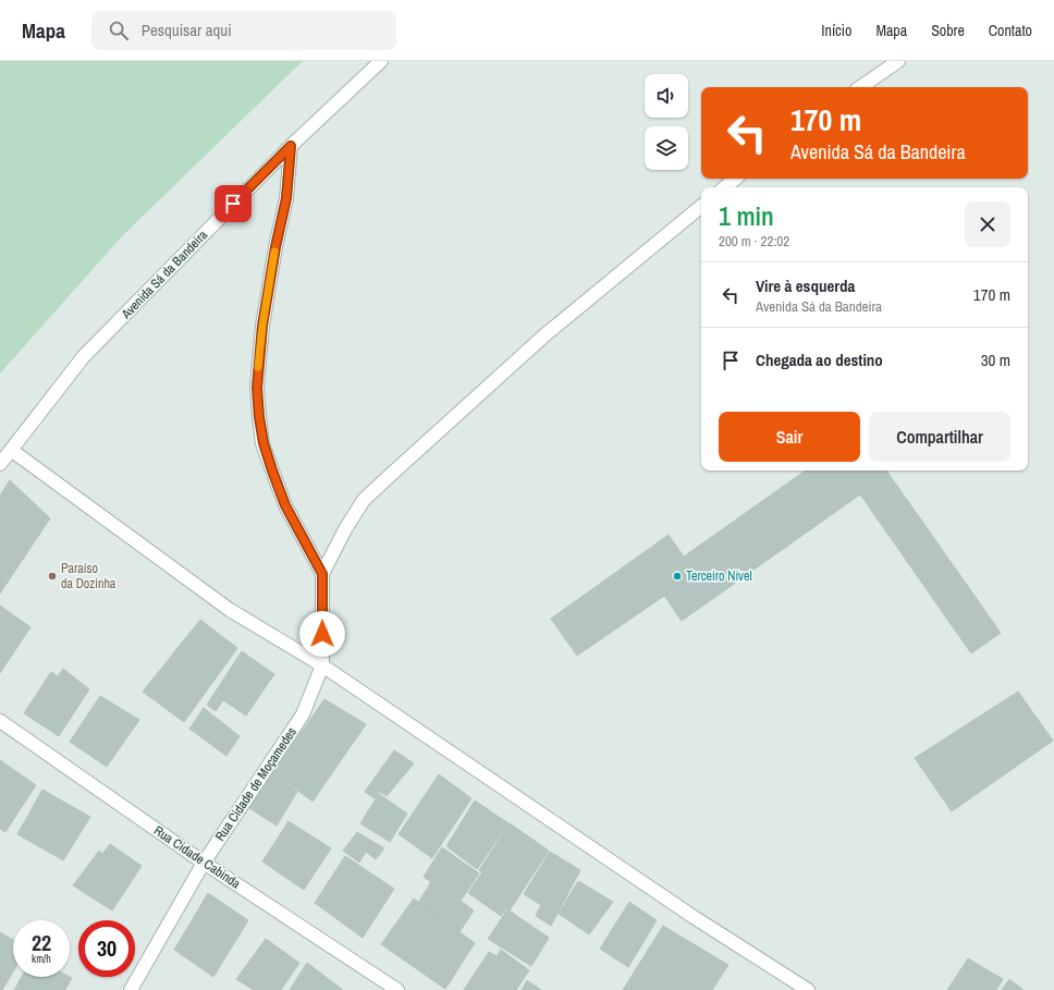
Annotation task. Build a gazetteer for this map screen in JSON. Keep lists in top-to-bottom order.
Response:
{
  "streets": {
    "street": ["Avenida Sá da Bandeira", "Rua Cidade de Moçamedes", "Rua Cidade Cabinda"]
  },
  "crossings": [
    ["Rua Cidade de Moçamedes", "Rua Cidade Cabinda"]
  ],
  "places": ["Paraíso da Dozinha", "Terceiro Nível"],
  "page": {
    "header": "Mapa",
    "search": "Pesquisar aqui",
    "nav": [
      "Início",
      "Mapa",
      "Sobre",
      "Contato"
    ],
    "turn": ["170 m", "Avenida Sá da Bandeira"],
    "heading": ["1 min", "200 m · 22:02"],
    "list": [
      {
        "name": "Vire à esquerda",
        "note": "Avenida Sá da Bandeira",
        "value": "170 m"
      },
      {
        "name": "Chegada ao destino",
        "value": "30 m"
      }
    ],
    "buttons": ["Sair", "Compartilhar"],
    "speed": "22 km/h",
    "limit": "30"
  }
}
